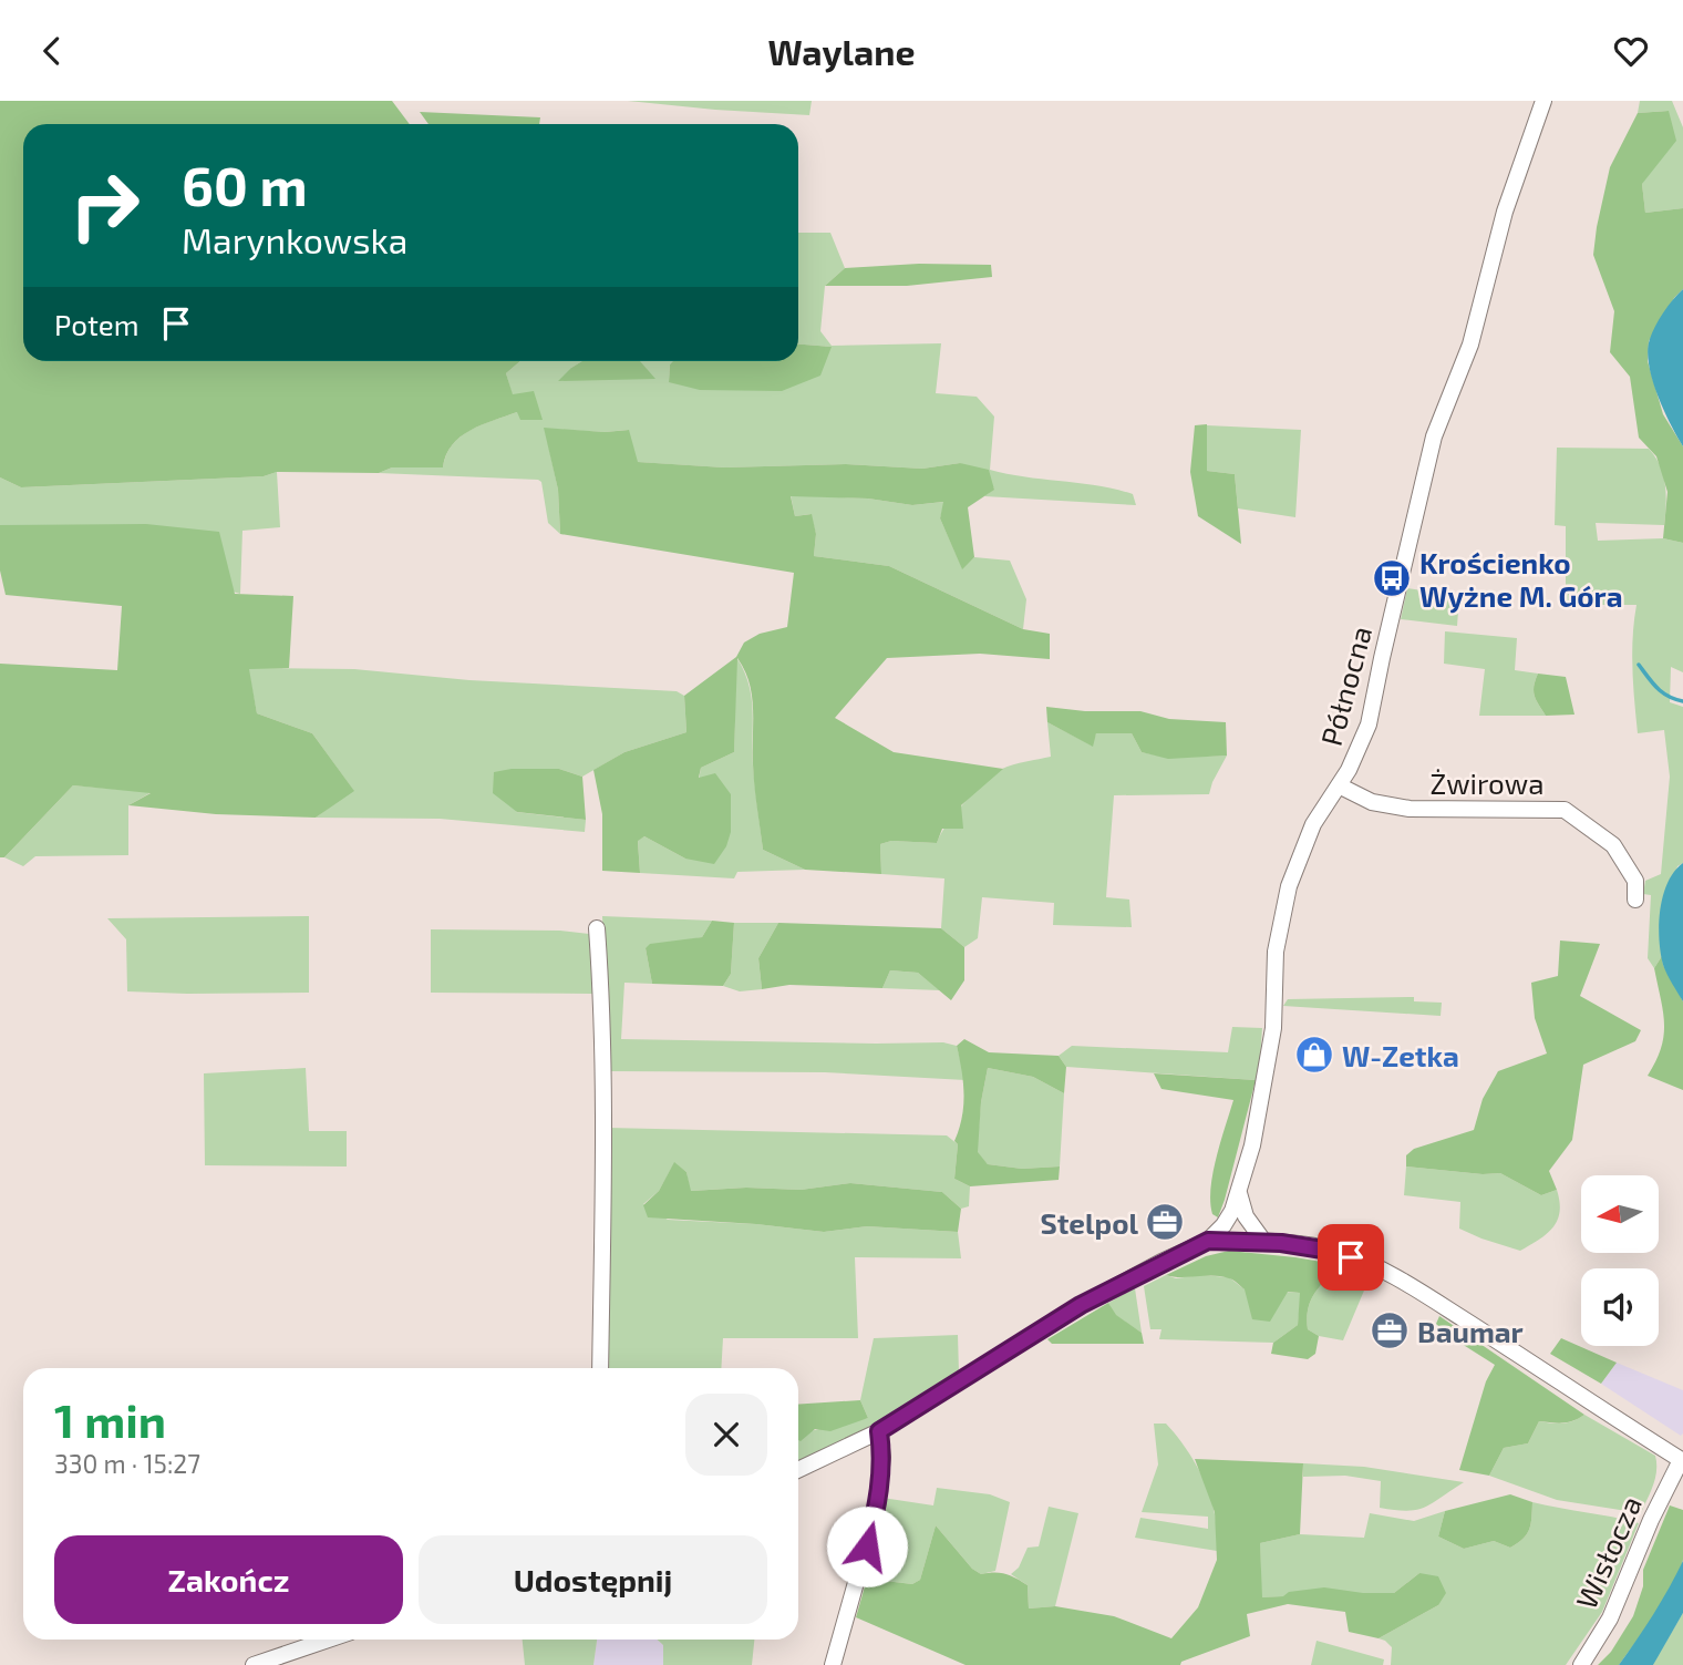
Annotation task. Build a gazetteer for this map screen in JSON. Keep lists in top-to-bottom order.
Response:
{
  "streets": {
    "street": ["Północna", "Żwirowa", "Wisłocza"]
  },
  "crossings": [
    ["Północna", "Żwirowa"]
  ],
  "places": {
    "bus stop": ["Krościenko Wyżne M. Góra"],
    "shop": ["W-Zetka"],
    "office": ["Stelpol", "Baumar"]
  },
  "north": "left",
  "page": {
    "header": "Waylane",
    "turn": ["60 m", "Marynkowska"],
    "then": "Potem",
    "heading": ["1 min", "330 m · 15:27"],
    "buttons": ["Zakończ", "Udostępnij"]
  }
}
